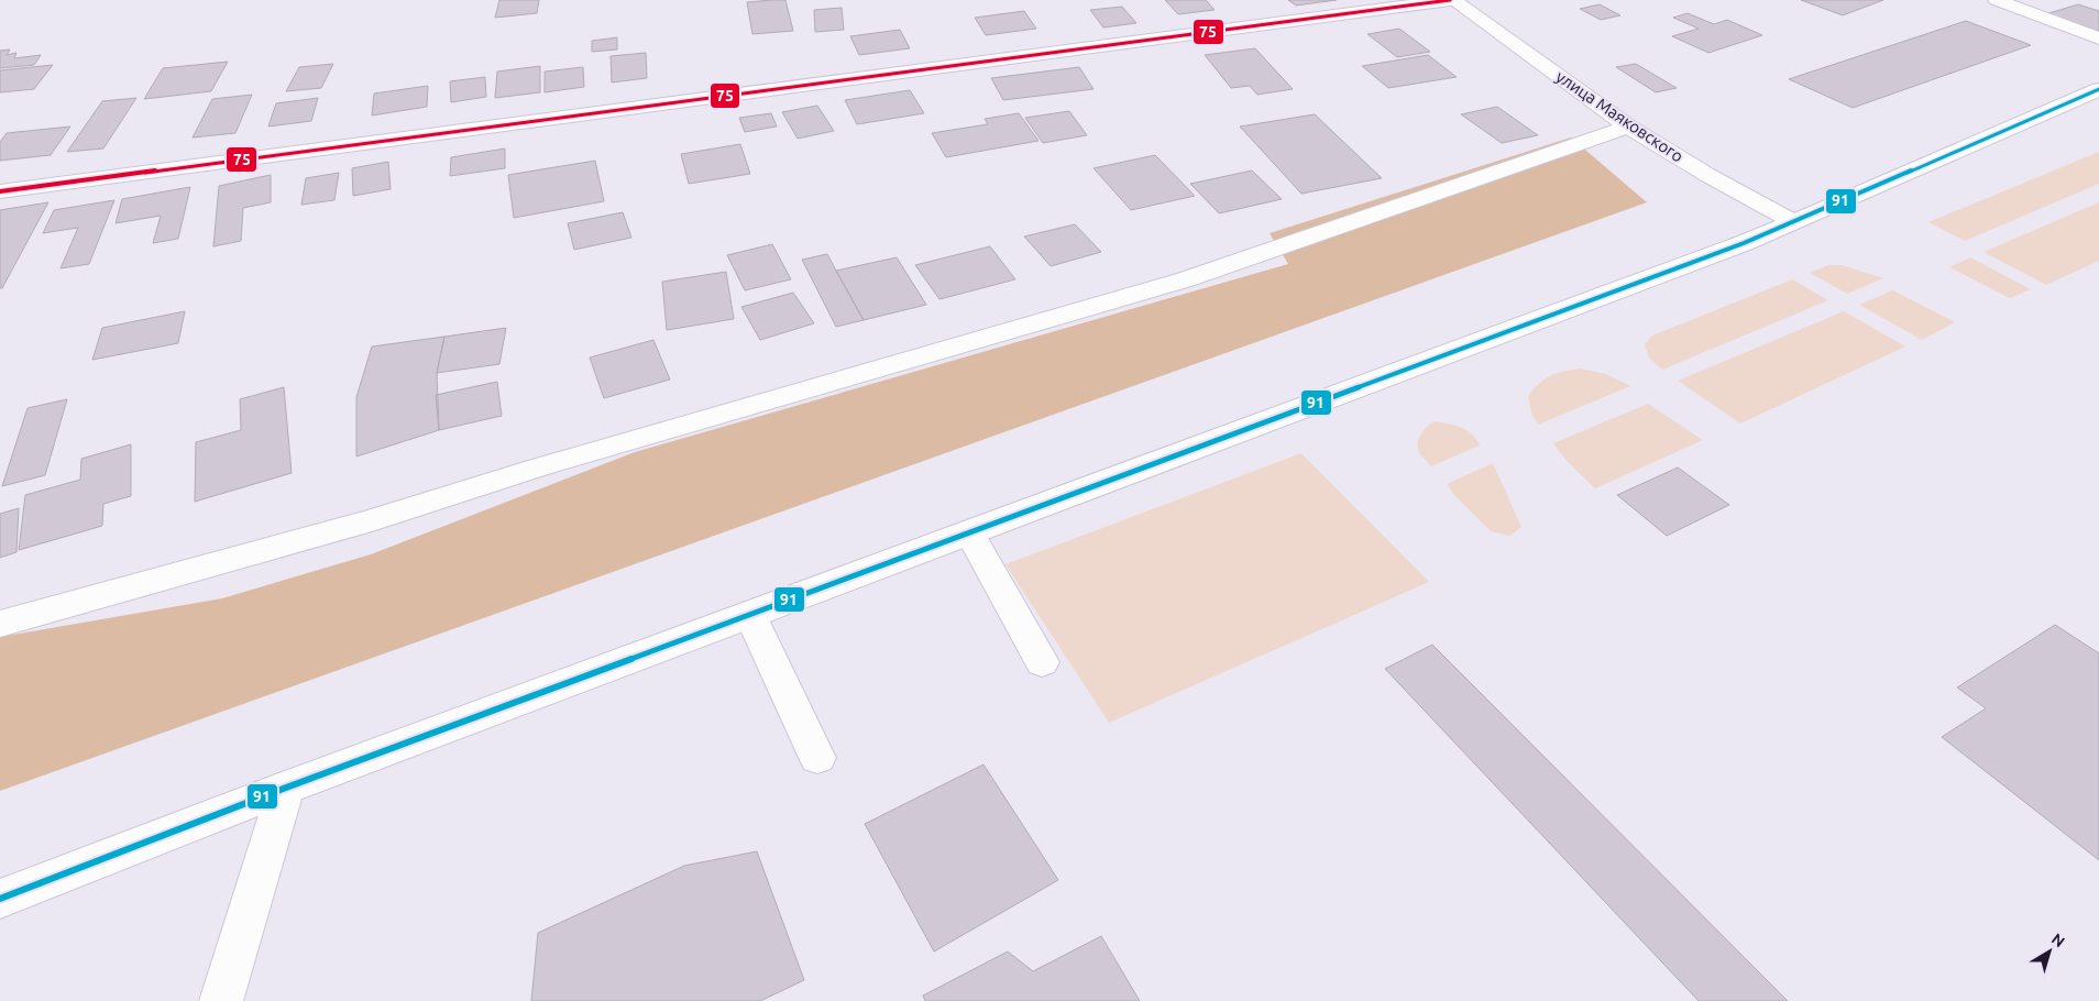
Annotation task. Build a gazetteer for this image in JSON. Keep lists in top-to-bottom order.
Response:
{
  "streets": {
    "main road": ["улица Маяковского"]
  },
  "lines": ["transit line 75", "transit line 91"],
  "north": "top right"
}
